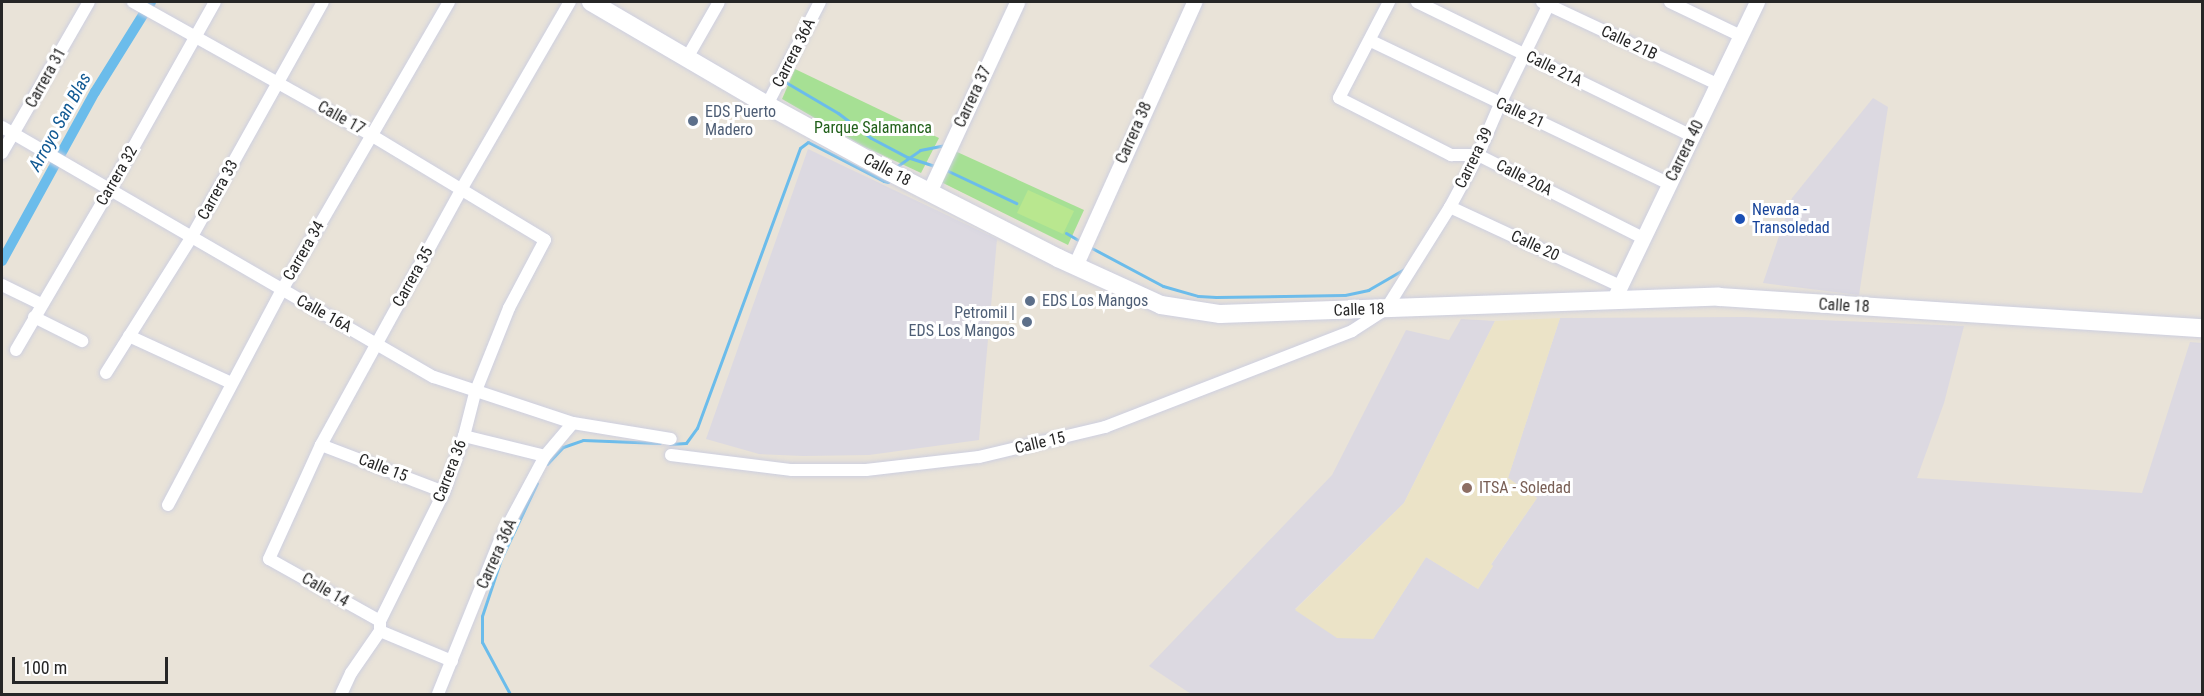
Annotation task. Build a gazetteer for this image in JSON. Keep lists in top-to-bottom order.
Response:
{
  "streets": {
    "main road": ["Calle 18"],
    "street": [
      "Calle 21B",
      "Carrera 36A",
      "Calle 21A",
      "Carrera 31",
      "Carrera 37",
      "Calle 21",
      "Calle 17",
      "Carrera 38",
      "Carrera 40",
      "Carrera 39",
      "Carrera 32",
      "Calle 20A",
      "Carrera 33",
      "Calle 20",
      "Carrera 34",
      "Carrera 35",
      "Calle 16A",
      "Calle 15",
      "Carrera 36",
      "Calle 14"
    ]
  },
  "crossings": [
    ["Calle 21B", "Carrera 40"],
    ["Calle 21B", "Carrera 39"],
    ["Carrera 36A", "Calle 18"],
    ["Carrera 36A", "Calle 16A"],
    ["Carrera 36A", "Calle 14"],
    ["Calle 21A", "Carrera 40"],
    ["Calle 21A", "Carrera 39"],
    ["Carrera 31", "Calle 16A"],
    ["Carrera 37", "Calle 18"],
    ["Calle 21", "Carrera 40"],
    ["Calle 21", "Carrera 39"],
    ["Calle 21", "Calle 20A"],
    ["Calle 17", "Carrera 32"],
    ["Calle 17", "Carrera 33"],
    ["Calle 17", "Carrera 34"],
    ["Calle 17", "Carrera 35"],
    ["Calle 17", "Carrera 36"],
    ["Carrera 38", "Calle 18"],
    ["Carrera 40", "Calle 18"],
    ["Carrera 40", "Calle 20A"],
    ["Carrera 40", "Calle 20"],
    ["Carrera 39", "Calle 18"],
    ["Carrera 39", "Calle 20A"],
    ["Carrera 39", "Calle 20"],
    ["Carrera 39", "Calle 15"],
    ["Calle 18", "Calle 20"],
    ["Calle 18", "Calle 15"],
    ["Carrera 32", "Calle 16A"],
    ["Carrera 33", "Calle 16A"],
    ["Carrera 34", "Calle 16A"],
    ["Carrera 35", "Calle 16A"],
    ["Carrera 35", "Calle 15"],
    ["Carrera 35", "Calle 14"],
    ["Calle 16A", "Carrera 36"],
    ["Calle 15", "Carrera 36"],
    ["Carrera 36", "Calle 14"]
  ],
  "water": ["Arroyo San Blas"],
  "parks": ["Parque Salamanca"],
  "places": [
    "EDS Puerto Madero",
    "Nevada - Transoledad",
    "EDS Los Mangos",
    "Petromil | EDS Los Mangos",
    "ITSA - Soledad"
  ],
  "scale_bar": "100 m"
}
